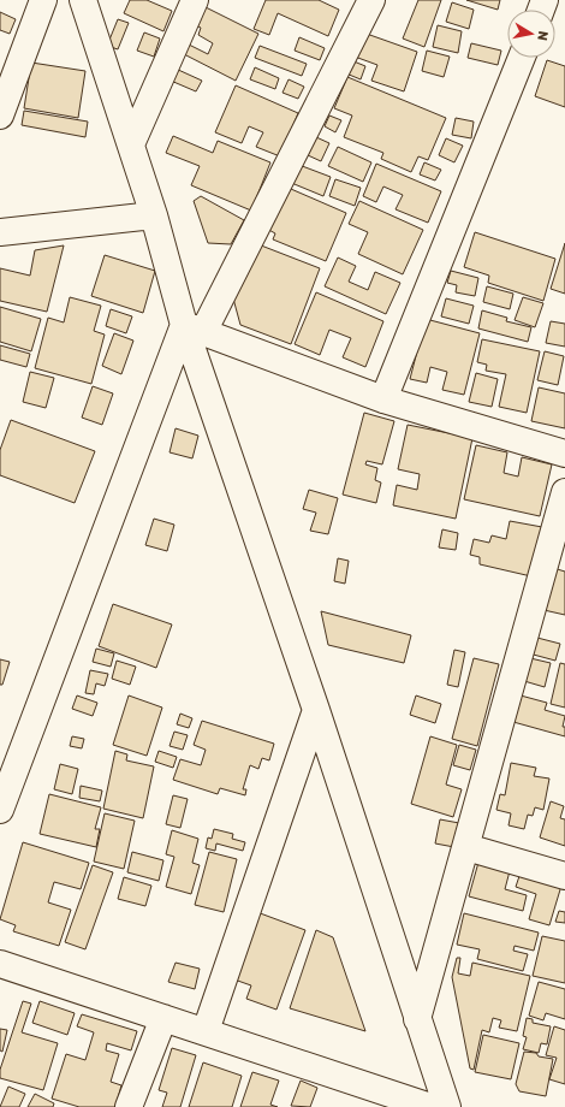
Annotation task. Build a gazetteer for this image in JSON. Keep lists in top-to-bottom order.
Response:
{
  "north": "right"
}
